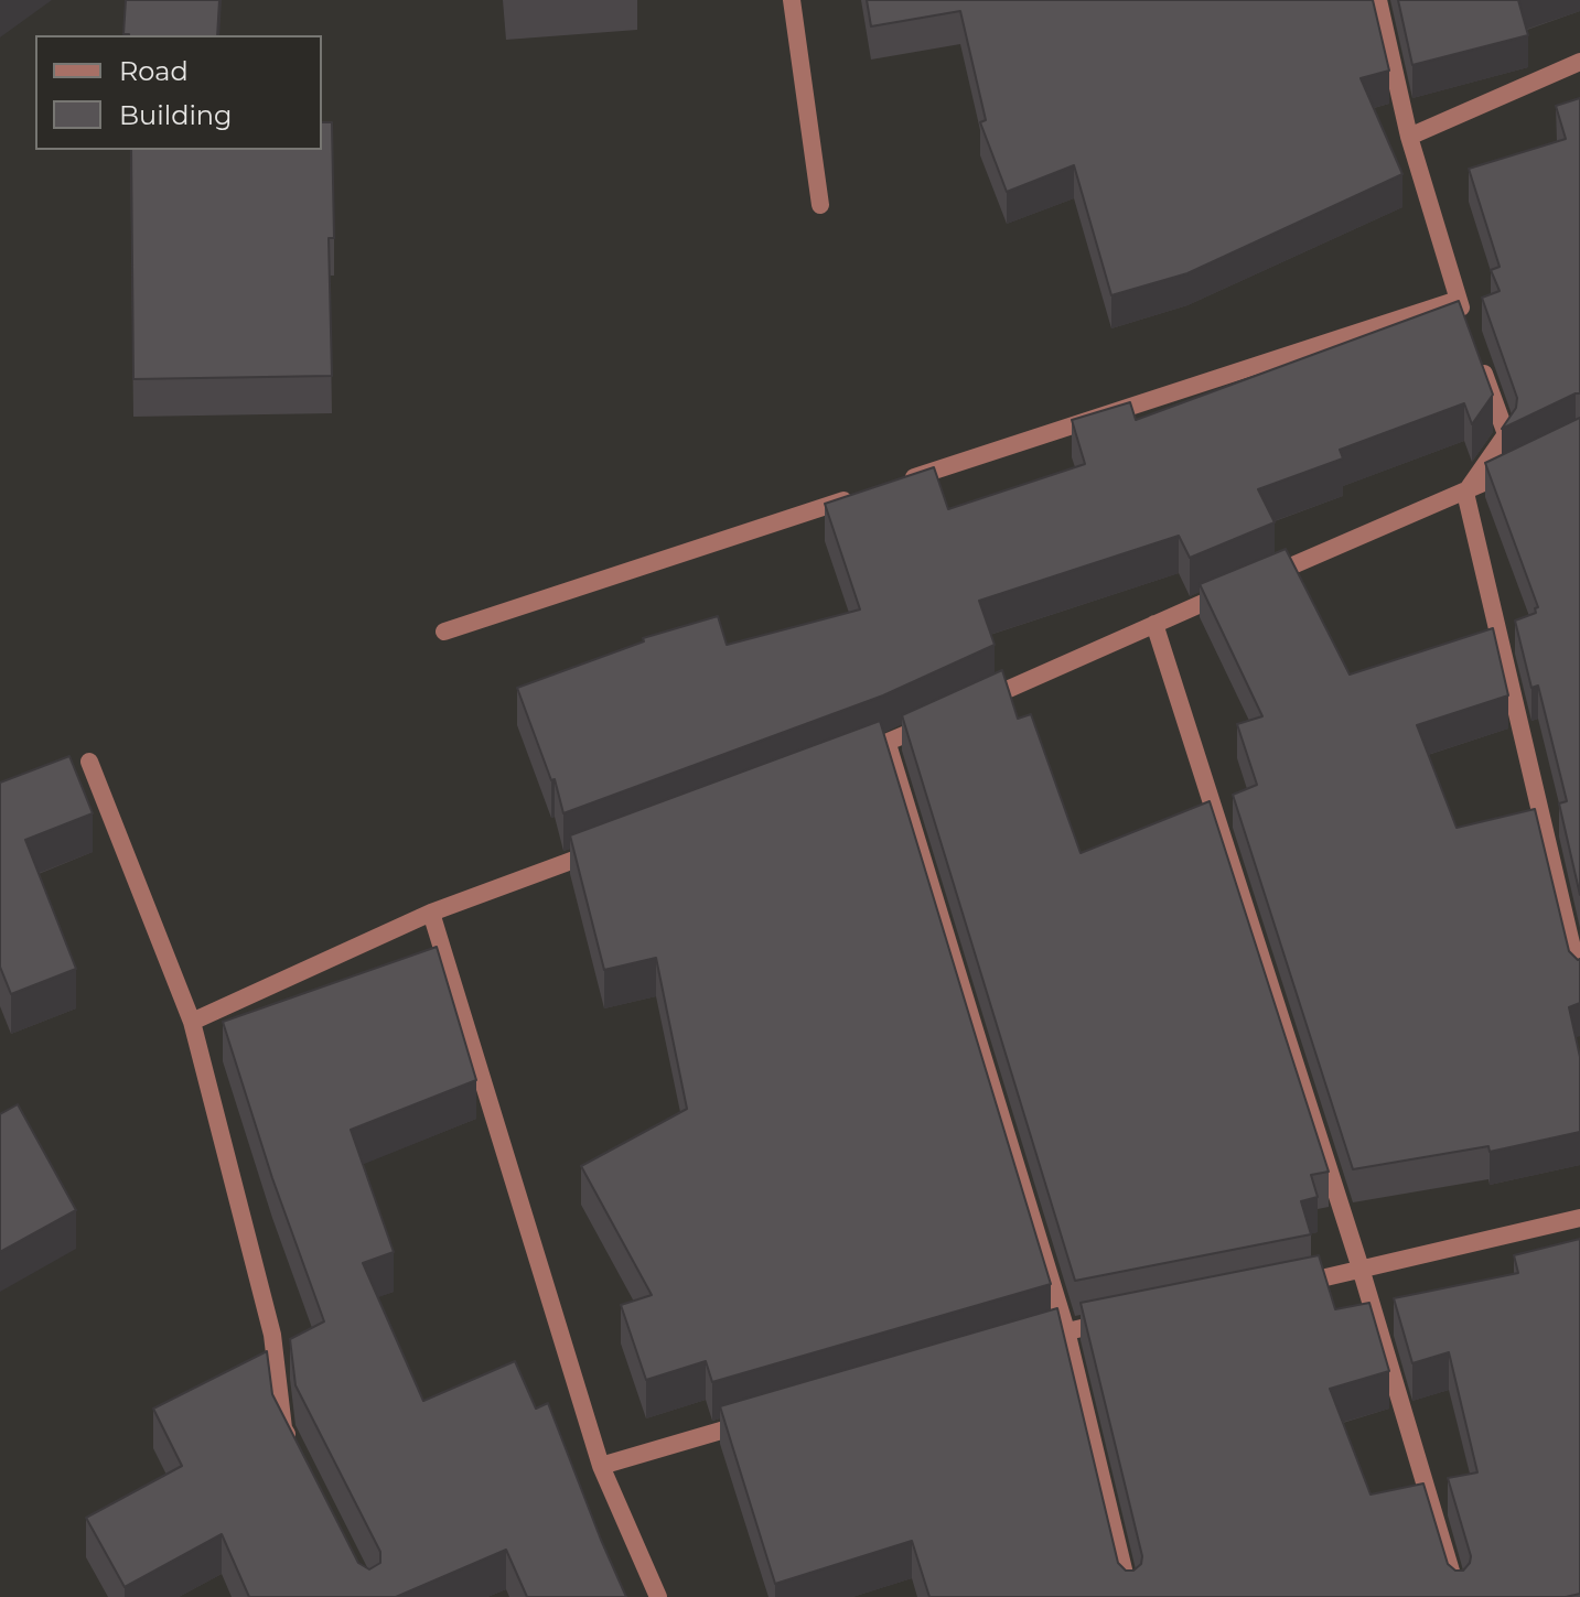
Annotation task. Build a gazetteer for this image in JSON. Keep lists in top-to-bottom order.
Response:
{
  "legend": ["Road", "Building"]
}
